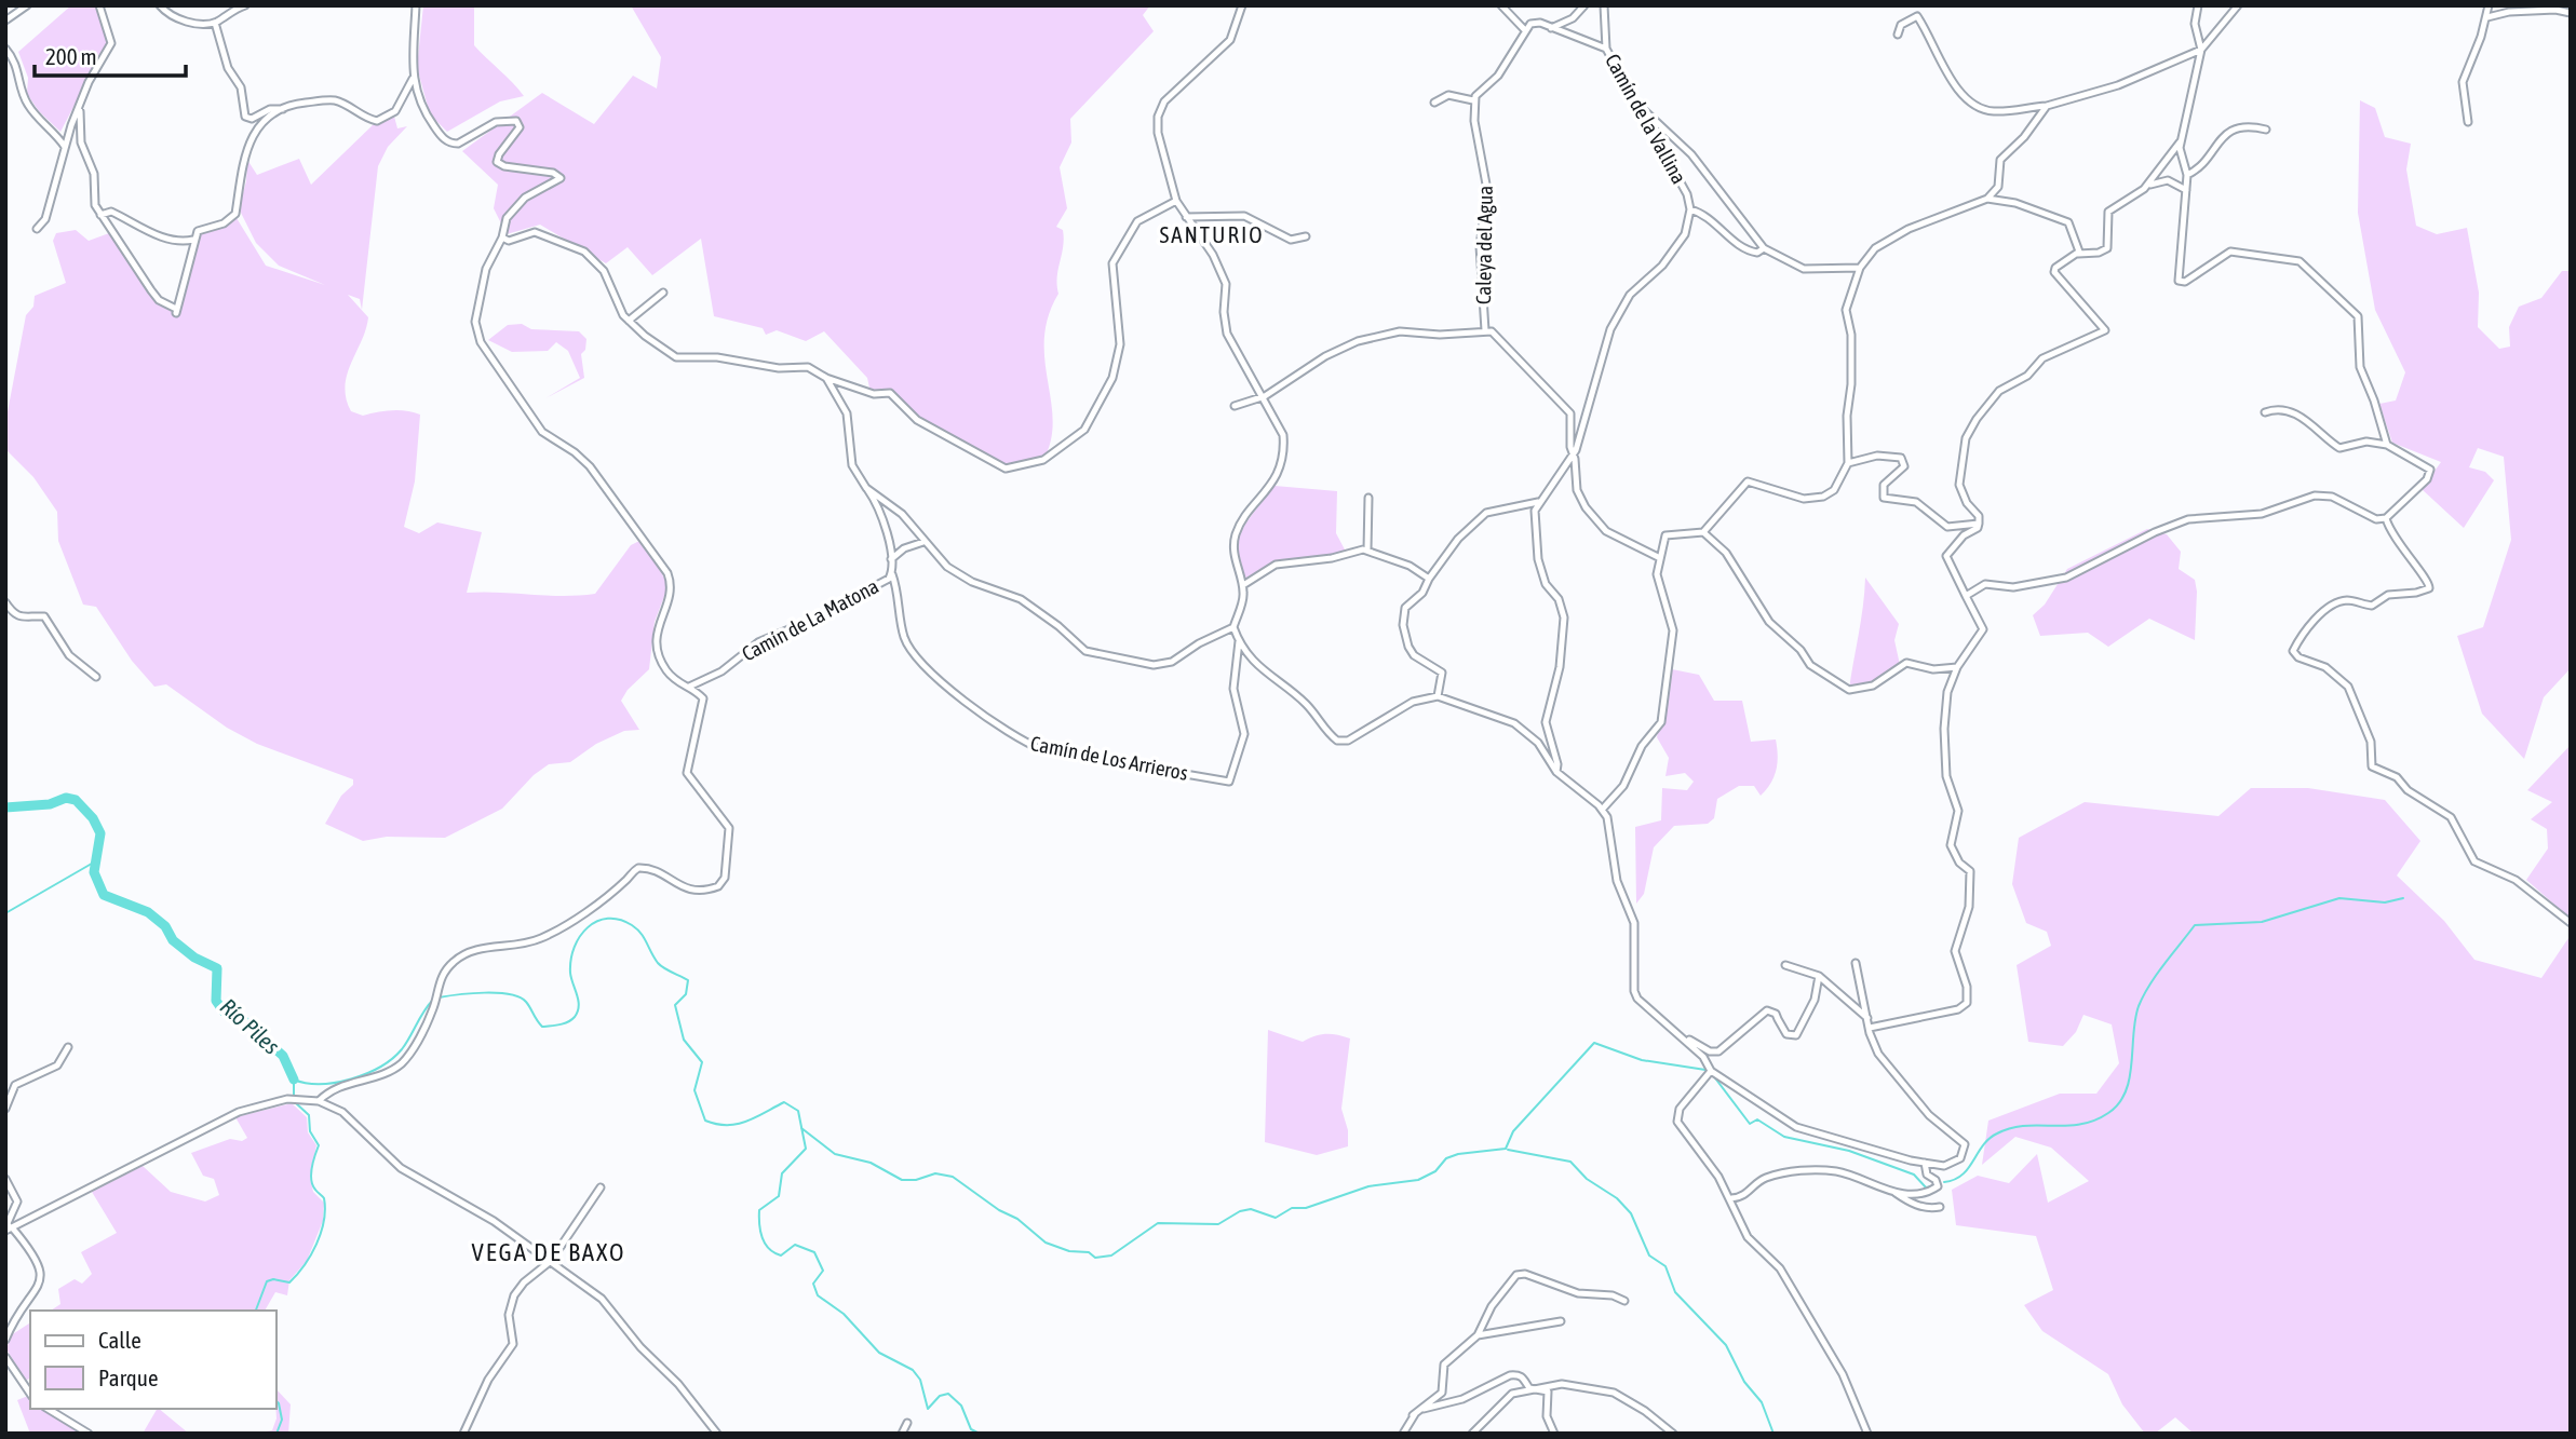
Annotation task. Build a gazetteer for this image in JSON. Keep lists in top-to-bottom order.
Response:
{
  "streets": {
    "street": [
      "Camín de la Vallina",
      "Caleya del Agua",
      "Camín de La Matona",
      "Camín de Los Arrieros"
    ]
  },
  "crossings": [
    ["Camín de La Matona", "Camín de Los Arrieros"]
  ],
  "districts": ["SANTURIO", "VEGA DE BAXO"],
  "water": ["Río Piles"],
  "legend": ["Calle", "Parque"],
  "scale_bar": "200 m"
}
